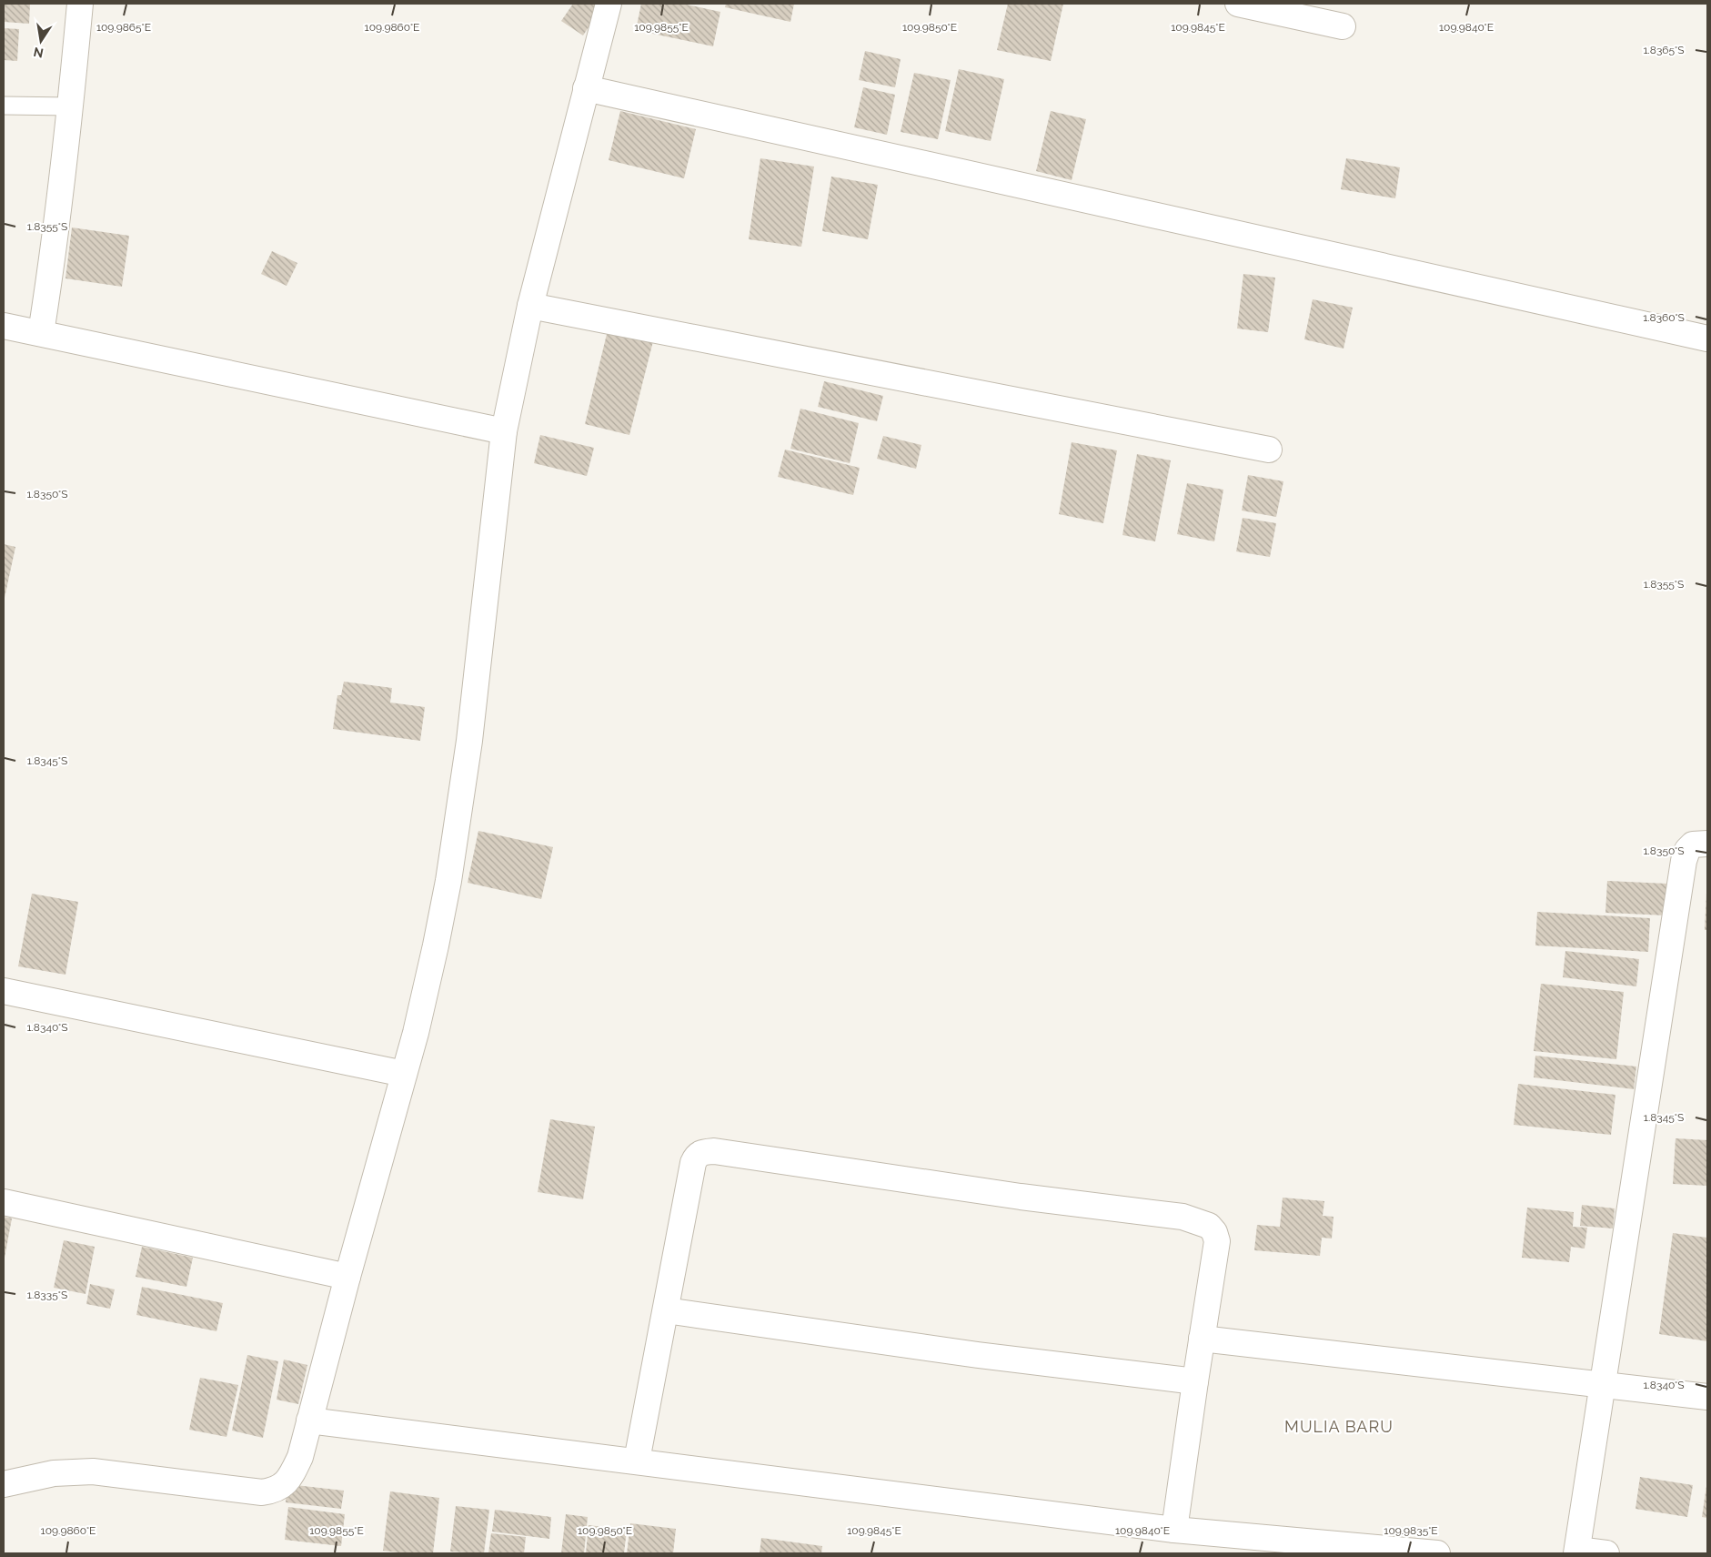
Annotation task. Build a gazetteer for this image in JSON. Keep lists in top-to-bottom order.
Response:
{
  "districts": ["MULIA BARU"],
  "north": "bottom",
  "coordinates": [
    "109.9865°E",
    "109.9860°E",
    "109.9855°E",
    "109.9850°E",
    "109.9845°E",
    "109.9840°E",
    "1.8365°S",
    "1.8355°S",
    "1.8360°S",
    "1.8350°S",
    "1.8345°S",
    "1.8340°S",
    "1.8335°S",
    "109.9835°E"
  ]
}
